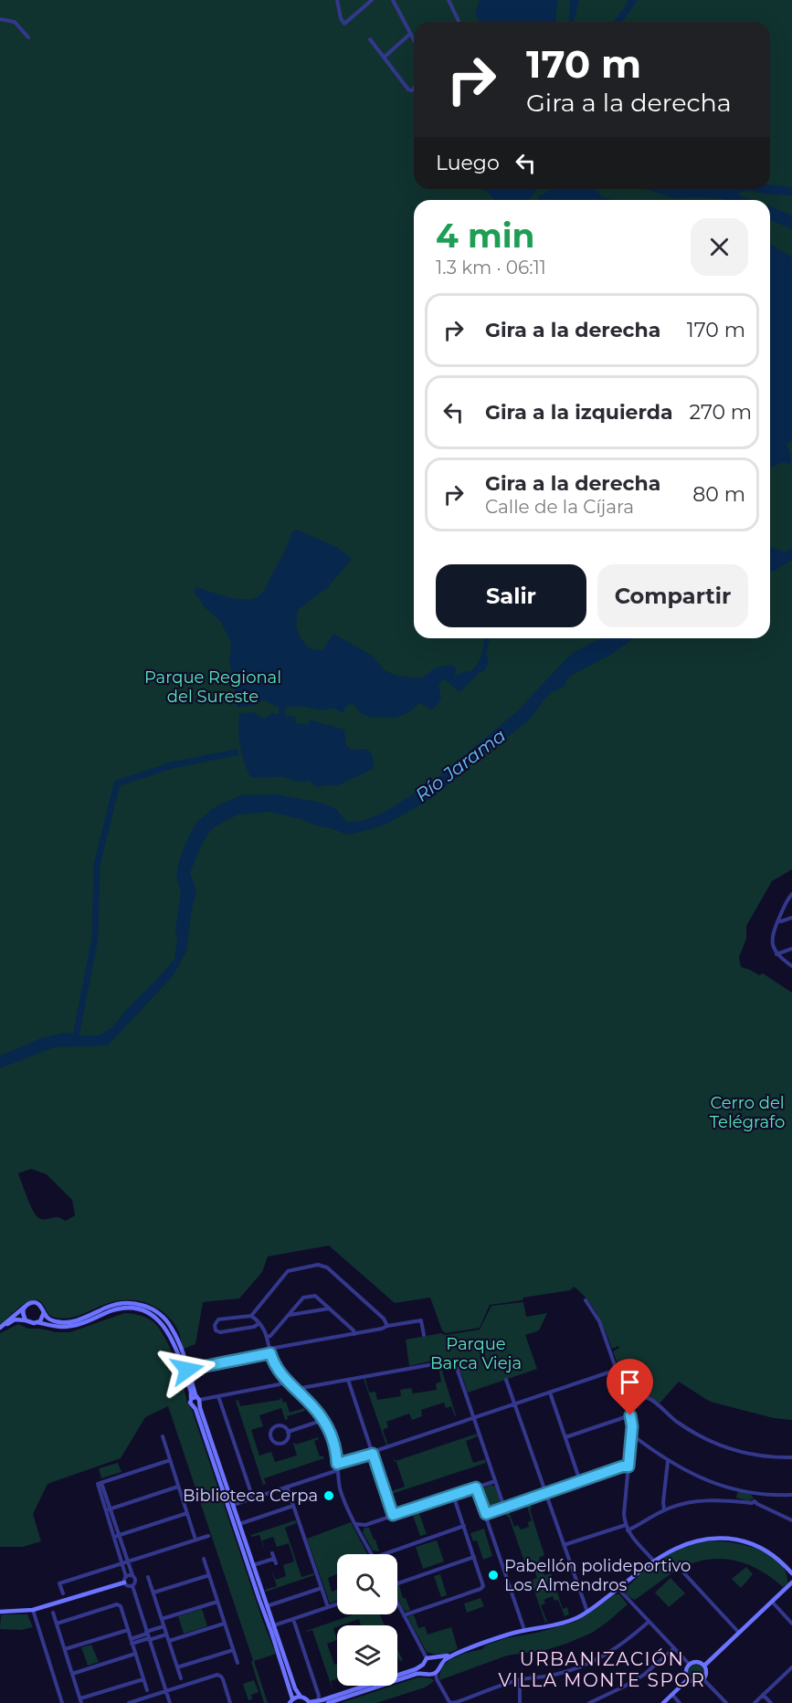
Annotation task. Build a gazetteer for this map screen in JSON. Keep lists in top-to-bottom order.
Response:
{
  "districts": ["URBANIZACIÓN VILLA MONTE SPOR"],
  "water": ["Río Jarama"],
  "parks": ["Parque Regional del Sureste", "Cerro del Telégrafo", "Parque Barca Vieja"],
  "places": ["Biblioteca Cerpa", "Pabellón polideportivo Los Almendros"],
  "page": {
    "turn": ["170 m", "Gira a la derecha"],
    "then": "Luego",
    "heading": ["4 min", "1.3 km · 06:11"],
    "list": [
      {
        "name": "Gira a la derecha",
        "value": "170 m"
      },
      {
        "name": "Gira a la izquierda",
        "value": "270 m"
      },
      {
        "name": "Gira a la derecha",
        "note": "Calle de la Cíjara",
        "value": "80 m"
      }
    ],
    "buttons": ["Salir", "Compartir"]
  }
}
